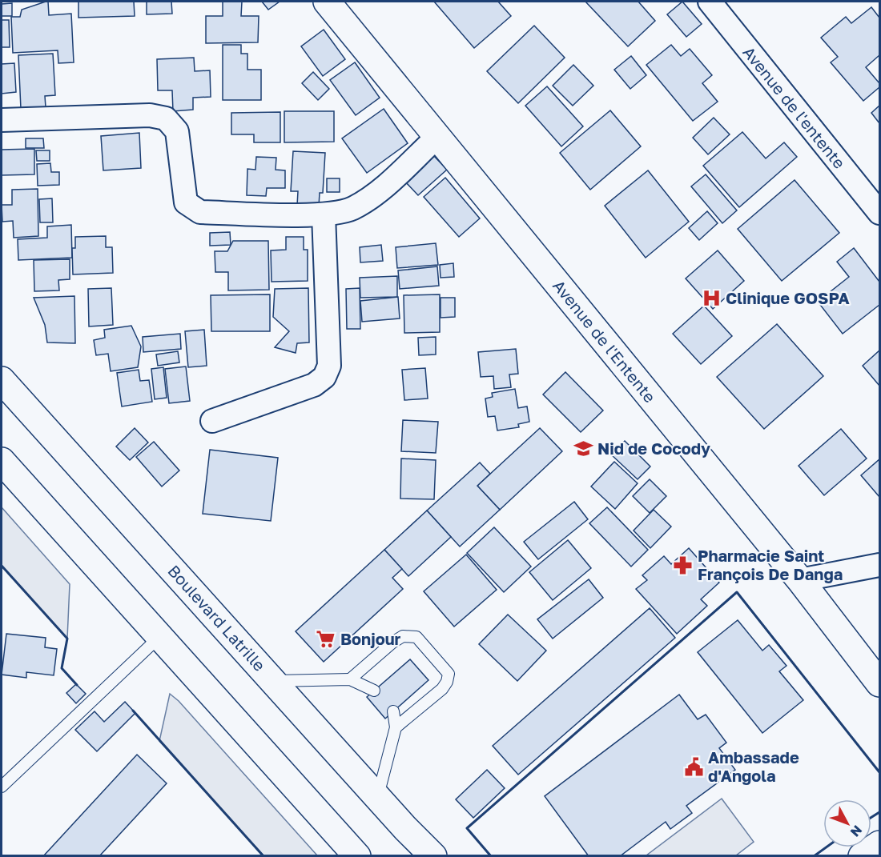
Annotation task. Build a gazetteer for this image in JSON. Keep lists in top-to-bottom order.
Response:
{
  "streets": {
    "main road": ["Avenue de l'Entente", "Boulevard Latrille"],
    "street": ["Avenue de l'entente"]
  },
  "places": {
    "hospital": ["Clinique GOSPA"],
    "school or university": ["Nid de Cocody"],
    "pharmacy": ["Pharmacie Saint François De Danga"],
    "supermarket": ["Bonjour"],
    "public building": ["Ambassade d'Angola"]
  },
  "north": "bottom right"
}
